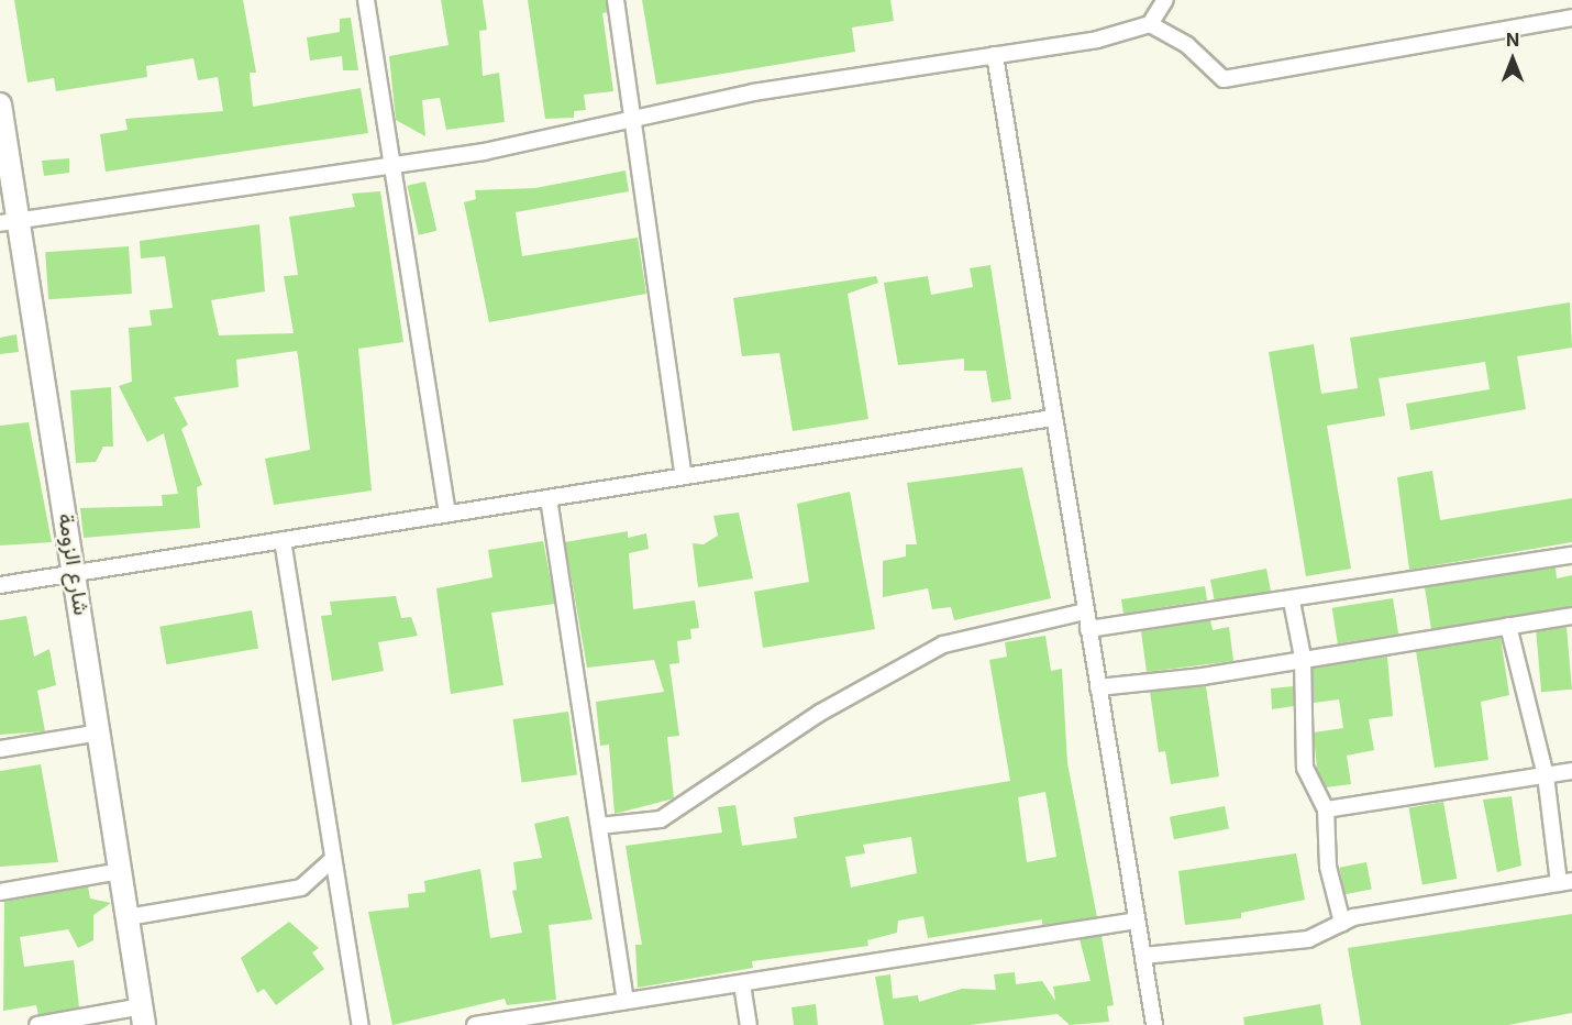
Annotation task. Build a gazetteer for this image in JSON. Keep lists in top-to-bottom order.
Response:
{
  "streets": {
    "street": ["شارع الزومة"]
  },
  "north": "top"
}
